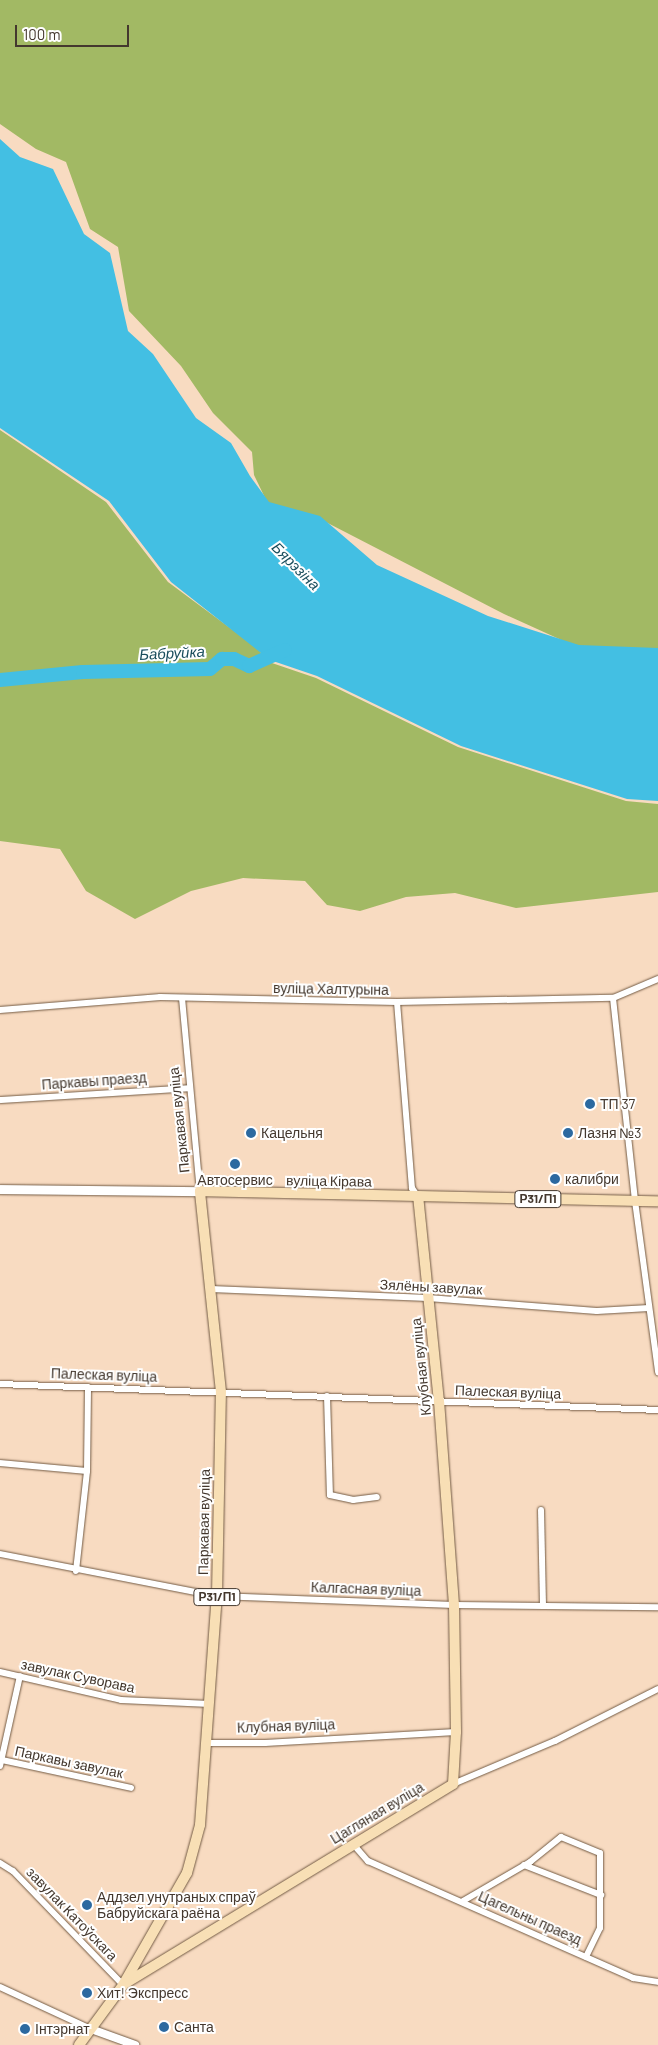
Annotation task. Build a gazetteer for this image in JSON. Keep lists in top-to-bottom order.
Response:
{
  "streets": {
    "main road": [
      "Паркавая вуліца",
      "вуліца Кірава",
      "Р31/П1",
      "Клубная вуліца",
      "Цагляная вуліца"
    ],
    "street": [
      "вуліца Халтурына",
      "Паркавы праезд",
      "Зялёны завулак",
      "Палеская вуліца",
      "Калгасная вуліца",
      "завулак Суворава",
      "Паркавы завулак",
      "завулак Катоўскага",
      "Цагельны праезд"
    ]
  },
  "crossings": [
    ["вуліца Халтурына", "Паркавая вуліца"],
    ["вуліца Халтурына", "Клубная вуліца"],
    ["Паркавы праезд", "Паркавая вуліца"],
    ["Паркавая вуліца", "вуліца Кірава"],
    ["Паркавая вуліца", "Зялёны завулак"],
    ["Паркавая вуліца", "Клубная вуліца"],
    ["Паркавая вуліца", "Палеская вуліца"],
    ["Паркавая вуліца", "Калгасная вуліца"],
    ["Паркавая вуліца", "завулак Суворава"],
    ["Паркавая вуліца", "Цагляная вуліца"],
    ["Паркавая вуліца", "завулак Катоўскага"],
    ["вуліца Кірава", "Клубная вуліца"],
    ["Зялёны завулак", "Клубная вуліца"],
    ["Клубная вуліца", "Палеская вуліца"],
    ["Клубная вуліца", "Калгасная вуліца"],
    ["Клубная вуліца", "Цагляная вуліца"],
    ["завулак Суворава", "Паркавы завулак"],
    ["Цагляная вуліца", "завулак Катоўскага"],
    ["Цагляная вуліца", "Цагельны праезд"]
  ],
  "water": ["Бярэзіна", "Бабруйка"],
  "places": [
    "ТП 37",
    "Кацельня",
    "Лазня №3",
    "Автосервис",
    "калибри",
    "Аддзел унутраных спраў Бабруйскага раёна",
    "Хит! Экспресс",
    "Санта",
    "Інтэрнат"
  ],
  "scale_bar": "100 m"
}
